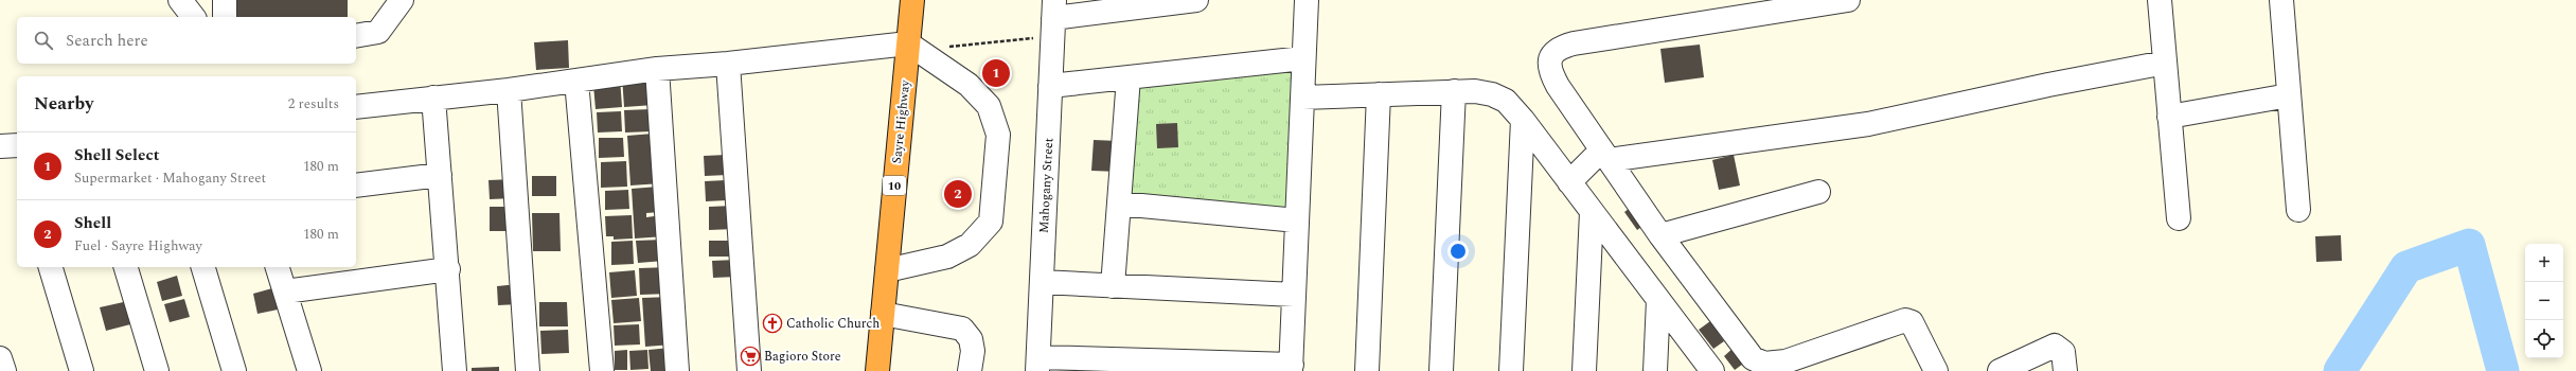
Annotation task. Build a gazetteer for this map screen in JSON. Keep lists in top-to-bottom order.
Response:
{
  "streets": {
    "highway": ["Sayre Highway", "10"],
    "street": ["Mahogany Street"]
  },
  "places": {
    "church": ["Catholic Church"],
    "supermarket": ["Bagioro Store"]
  },
  "page": {
    "search": "Search here",
    "pins": ["1", "2"],
    "heading": ["Nearby", "2 results"],
    "list": [
      {
        "mark": "1",
        "name": "Shell Select",
        "note": "Supermarket · Mahogany Street",
        "value": "180 m"
      },
      {
        "mark": "2",
        "name": "Shell",
        "note": "Fuel · Sayre Highway",
        "value": "180 m"
      }
    ],
    "map_buttons": ["+", "−"]
  }
}
